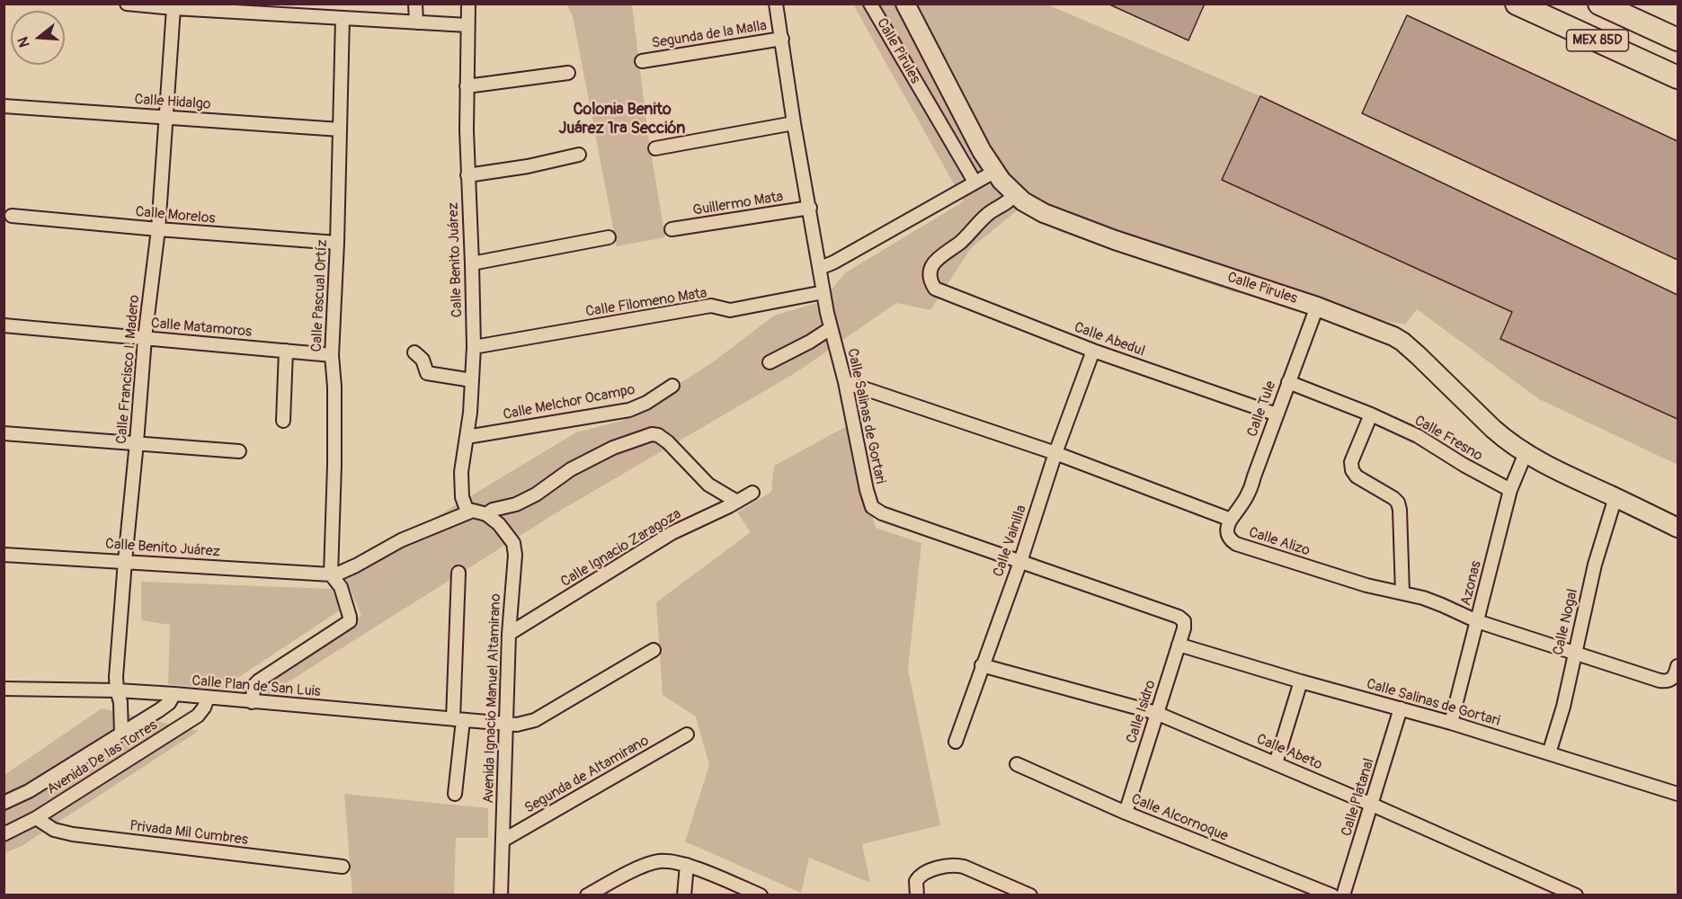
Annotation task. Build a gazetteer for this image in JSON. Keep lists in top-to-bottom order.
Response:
{
  "streets": {
    "highway": ["MEX 85D"],
    "street": [
      "Segunda de la Malla",
      "Calle Pirules",
      "Calle Hidalgo",
      "Guillermo Mata",
      "Calle Morelos",
      "Calle Benito Juárez",
      "Calle Pascual Ortíz",
      "Calle Filomeno Mata",
      "Calle Matamoros",
      "Calle Abedul",
      "Calle Francisco I. Madero",
      "Calle Melchor Ocampo",
      "Calle Tule",
      "Calle Salinas de Gortari",
      "Calle Fresno",
      "Calle Vainilla",
      "Calle Alizo",
      "Calle Ignacio Zaragoza",
      "Azonas",
      "Calle Nogal",
      "Calle Plan de San Luis",
      "Avenida Ignacio Manuel Altamirano",
      "Calle Isidro",
      "Calle Abeto",
      "Avenida De las Torres",
      "Segunda de Altamirano",
      "Calle Platanal",
      "Calle Alcornoque",
      "Privada Mil Cumbres"
    ]
  },
  "crossings": [
    ["Segunda de la Malla", "Calle Salinas de Gortari"],
    ["Calle Pirules", "Calle Abedul"],
    ["Calle Pirules", "Calle Tule"],
    ["Calle Pirules", "Azonas"],
    ["Calle Pirules", "Calle Nogal"],
    ["Calle Hidalgo", "Calle Pascual Ortíz"],
    ["Calle Hidalgo", "Calle Francisco I. Madero"],
    ["Guillermo Mata", "Calle Salinas de Gortari"],
    ["Calle Morelos", "Calle Pascual Ortíz"],
    ["Calle Morelos", "Calle Francisco I. Madero"],
    ["Calle Benito Juárez", "Calle Pascual Ortíz"],
    ["Calle Benito Juárez", "Calle Filomeno Mata"],
    ["Calle Benito Juárez", "Calle Francisco I. Madero"],
    ["Calle Benito Juárez", "Calle Melchor Ocampo"],
    ["Calle Pascual Ortíz", "Calle Matamoros"],
    ["Calle Filomeno Mata", "Calle Salinas de Gortari"],
    ["Calle Matamoros", "Calle Francisco I. Madero"],
    ["Calle Abedul", "Calle Tule"],
    ["Calle Abedul", "Calle Vainilla"],
    ["Calle Francisco I. Madero", "Calle Plan de San Luis"],
    ["Calle Francisco I. Madero", "Avenida De las Torres"],
    ["Calle Tule", "Calle Fresno"],
    ["Calle Tule", "Calle Alizo"],
    ["Calle Salinas de Gortari", "Calle Vainilla"],
    ["Calle Salinas de Gortari", "Calle Alizo"],
    ["Calle Salinas de Gortari", "Azonas"],
    ["Calle Salinas de Gortari", "Calle Nogal"],
    ["Calle Salinas de Gortari", "Calle Isidro"],
    ["Calle Salinas de Gortari", "Calle Platanal"],
    ["Calle Fresno", "Azonas"],
    ["Calle Vainilla", "Calle Alizo"],
    ["Calle Vainilla", "Calle Abeto"],
    ["Calle Alizo", "Azonas"],
    ["Calle Alizo", "Calle Nogal"],
    ["Calle Ignacio Zaragoza", "Avenida Ignacio Manuel Altamirano"],
    ["Calle Plan de San Luis", "Avenida Ignacio Manuel Altamirano"],
    ["Calle Plan de San Luis", "Avenida De las Torres"],
    ["Avenida Ignacio Manuel Altamirano", "Segunda de Altamirano"],
    ["Calle Isidro", "Calle Abeto"],
    ["Calle Isidro", "Calle Alcornoque"],
    ["Calle Abeto", "Calle Platanal"],
    ["Avenida De las Torres", "Privada Mil Cumbres"]
  ],
  "districts": ["Colonia Benito Juárez 1ra Sección"],
  "north": "left"
}
